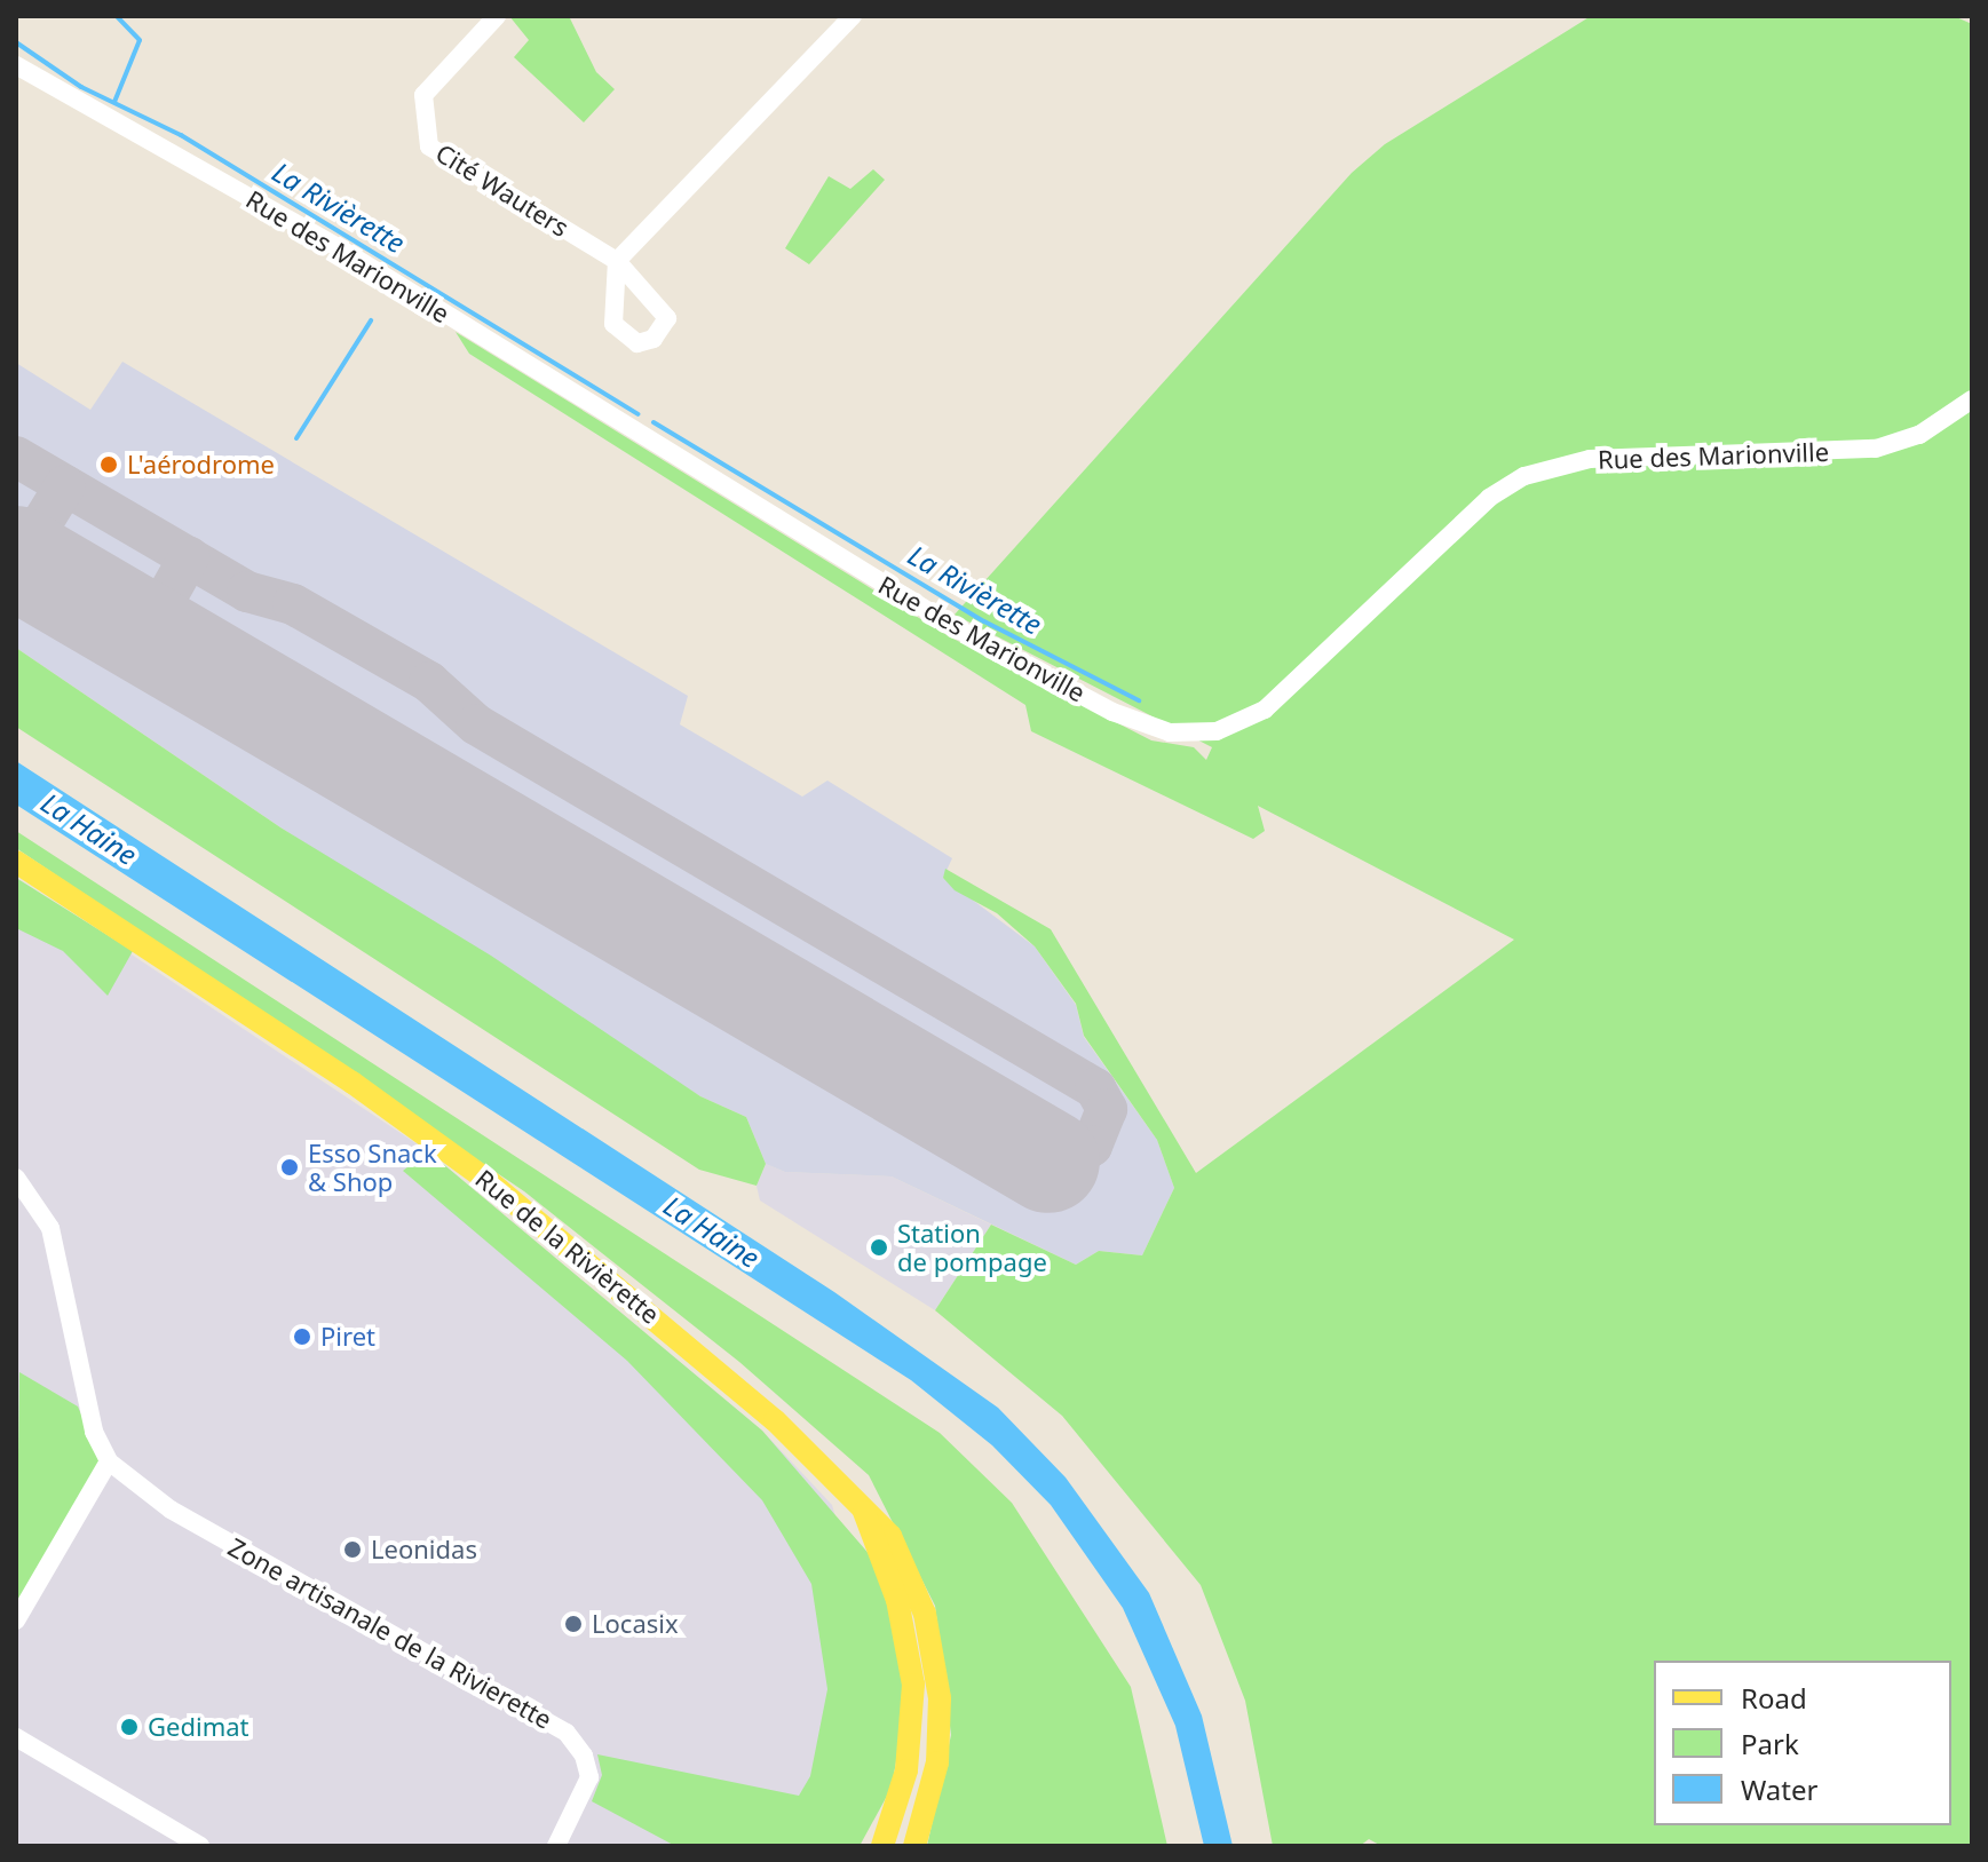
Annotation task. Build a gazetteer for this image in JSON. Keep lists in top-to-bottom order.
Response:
{
  "streets": {
    "main road": ["Rue de la Rivièrette"],
    "street": ["Cité Wauters", "Rue des Marionville", "Zone artisanale de la Rivierette"]
  },
  "water": ["La Rivièrette", "La Haine"],
  "places": [
    "L'aérodrome",
    "Esso Snack & Shop",
    "Station de pompage",
    "Piret",
    "Leonidas",
    "Locasix",
    "Gedimat"
  ],
  "legend": ["Road", "Park", "Water"]
}
